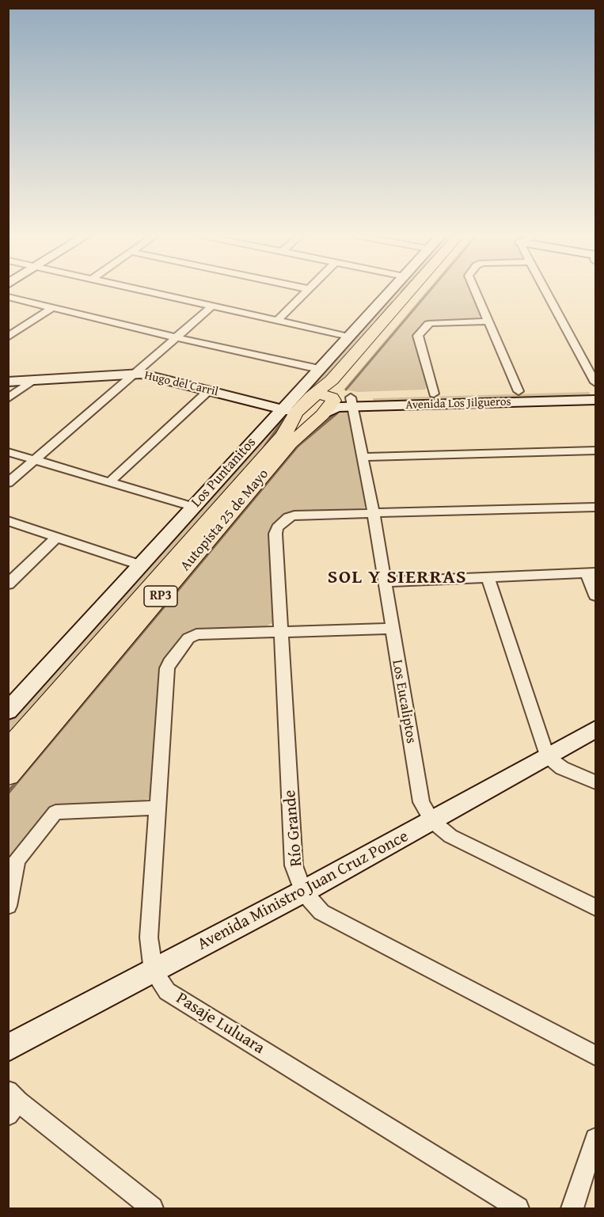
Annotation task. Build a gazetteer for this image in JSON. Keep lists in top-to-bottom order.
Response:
{
  "streets": {
    "main road": ["Autopista 25 de Mayo", "RP3"],
    "street": [
      "Hugo del Carril",
      "Avenida Los Jilgueros",
      "Los Puntanitos",
      "Los Eucaliptos",
      "Río Grande",
      "Avenida Ministro Juan Cruz Ponce",
      "Pasaje Luluara"
    ]
  },
  "crossings": [
    ["Hugo del Carril", "Los Puntanitos"],
    ["Hugo del Carril", "Autopista 25 de Mayo"],
    ["Hugo del Carril", "RP3"],
    ["Avenida Los Jilgueros", "Autopista 25 de Mayo"],
    ["Avenida Los Jilgueros", "RP3"],
    ["Avenida Los Jilgueros", "Los Eucaliptos"],
    ["Los Puntanitos", "Autopista 25 de Mayo"],
    ["Los Puntanitos", "RP3"],
    ["Autopista 25 de Mayo", "RP3"],
    ["Los Eucaliptos", "Río Grande"],
    ["Los Eucaliptos", "Avenida Ministro Juan Cruz Ponce"],
    ["Río Grande", "Avenida Ministro Juan Cruz Ponce"],
    ["Río Grande", "Pasaje Luluara"],
    ["Avenida Ministro Juan Cruz Ponce", "Pasaje Luluara"]
  ],
  "districts": ["SOL Y SIERRAS"]
}
